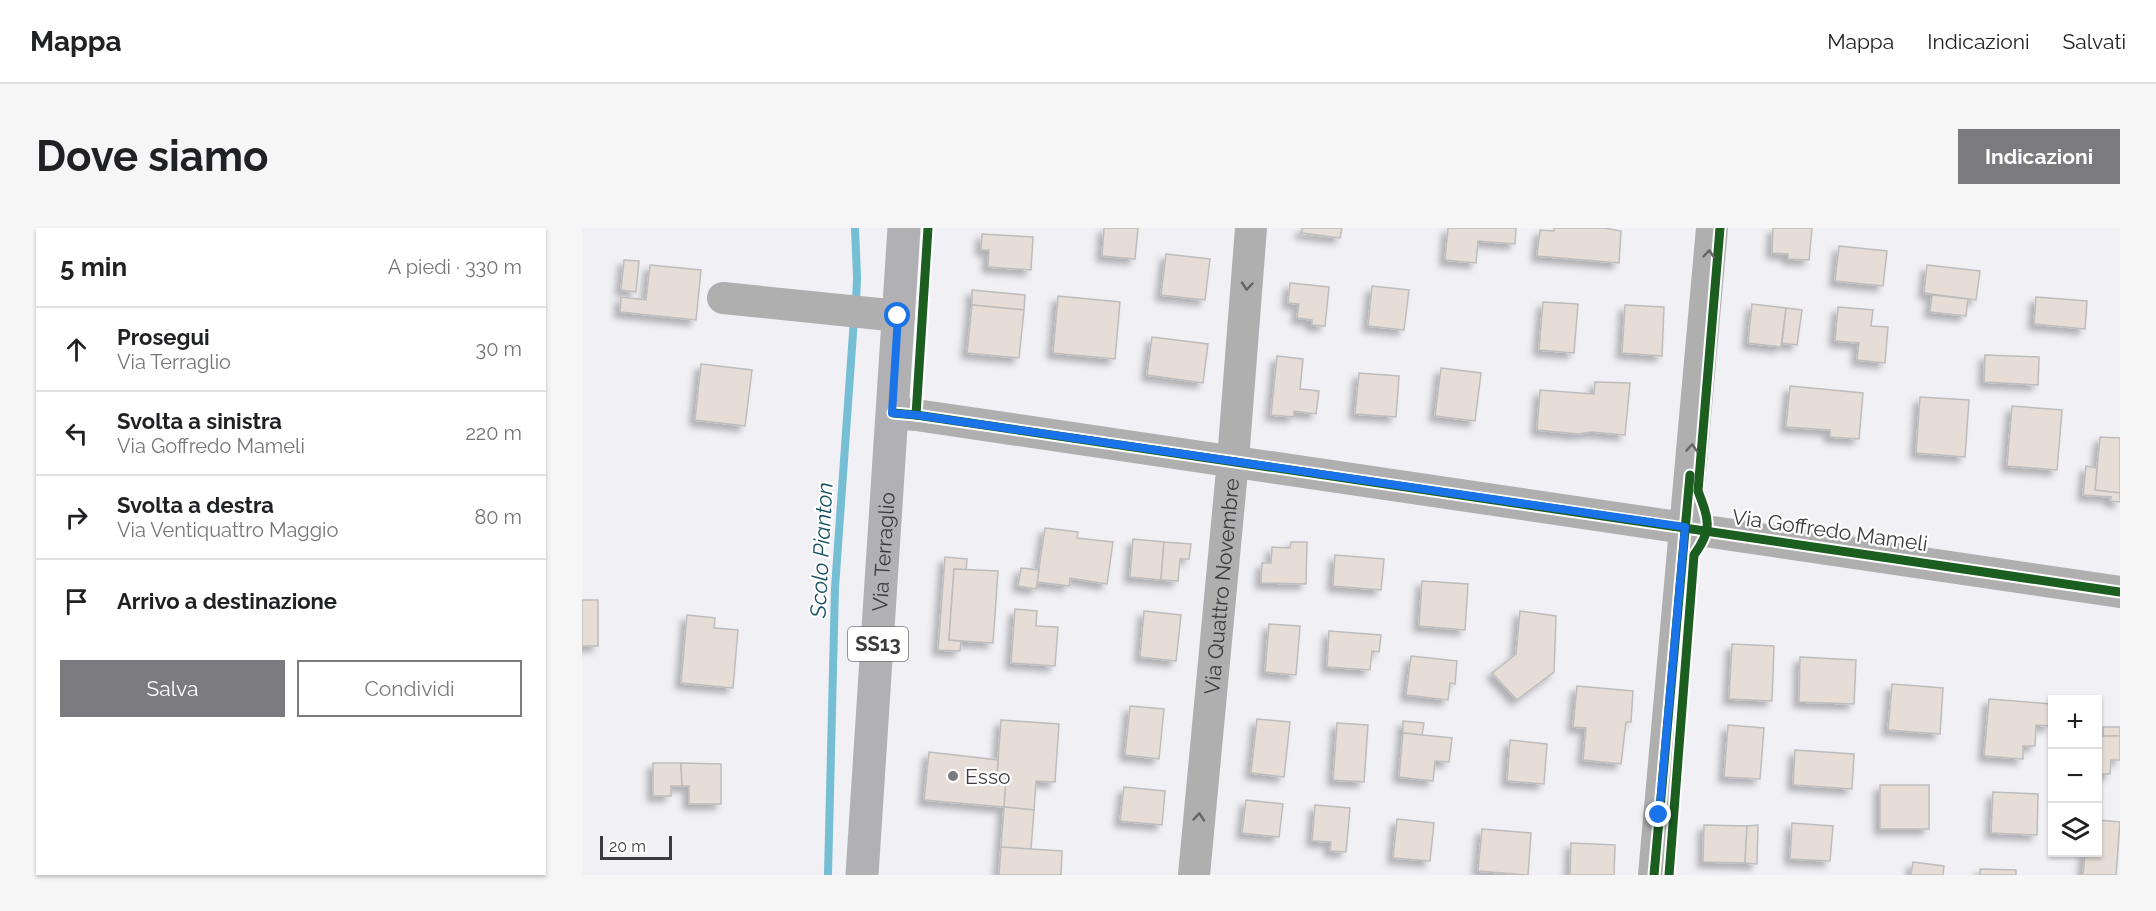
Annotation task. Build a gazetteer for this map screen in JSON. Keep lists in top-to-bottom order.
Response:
{
  "streets": {
    "main road": ["Via Terraglio", "SS13"],
    "street": ["Via Goffredo Mameli", "Via Quattro Novembre"]
  },
  "crossings": [
    ["Via Goffredo Mameli", "Via Terraglio"],
    ["Via Goffredo Mameli", "Via Quattro Novembre"]
  ],
  "water": ["Scolo Pianton"],
  "places": ["Esso"],
  "scale_bar": "20 m",
  "page": {
    "header": "Mappa",
    "nav": ["Mappa", "Indicazioni", "Salvati"],
    "buttons": [
      "Indicazioni",
      ["Salva", "Condividi"]
    ],
    "title": "Dove siamo",
    "heading": ["5 min", "A piedi · 330 m"],
    "list": [
      ["Prosegui", "Via Terraglio", "30 m"],
      ["Svolta a sinistra", "Via Goffredo Mameli", "220 m"],
      ["Svolta a destra", "Via Ventiquattro Maggio", "80 m"],
      "Arrivo a destinazione"
    ],
    "map_buttons": ["+", "−"],
    "scale": "20 m"
  }
}
